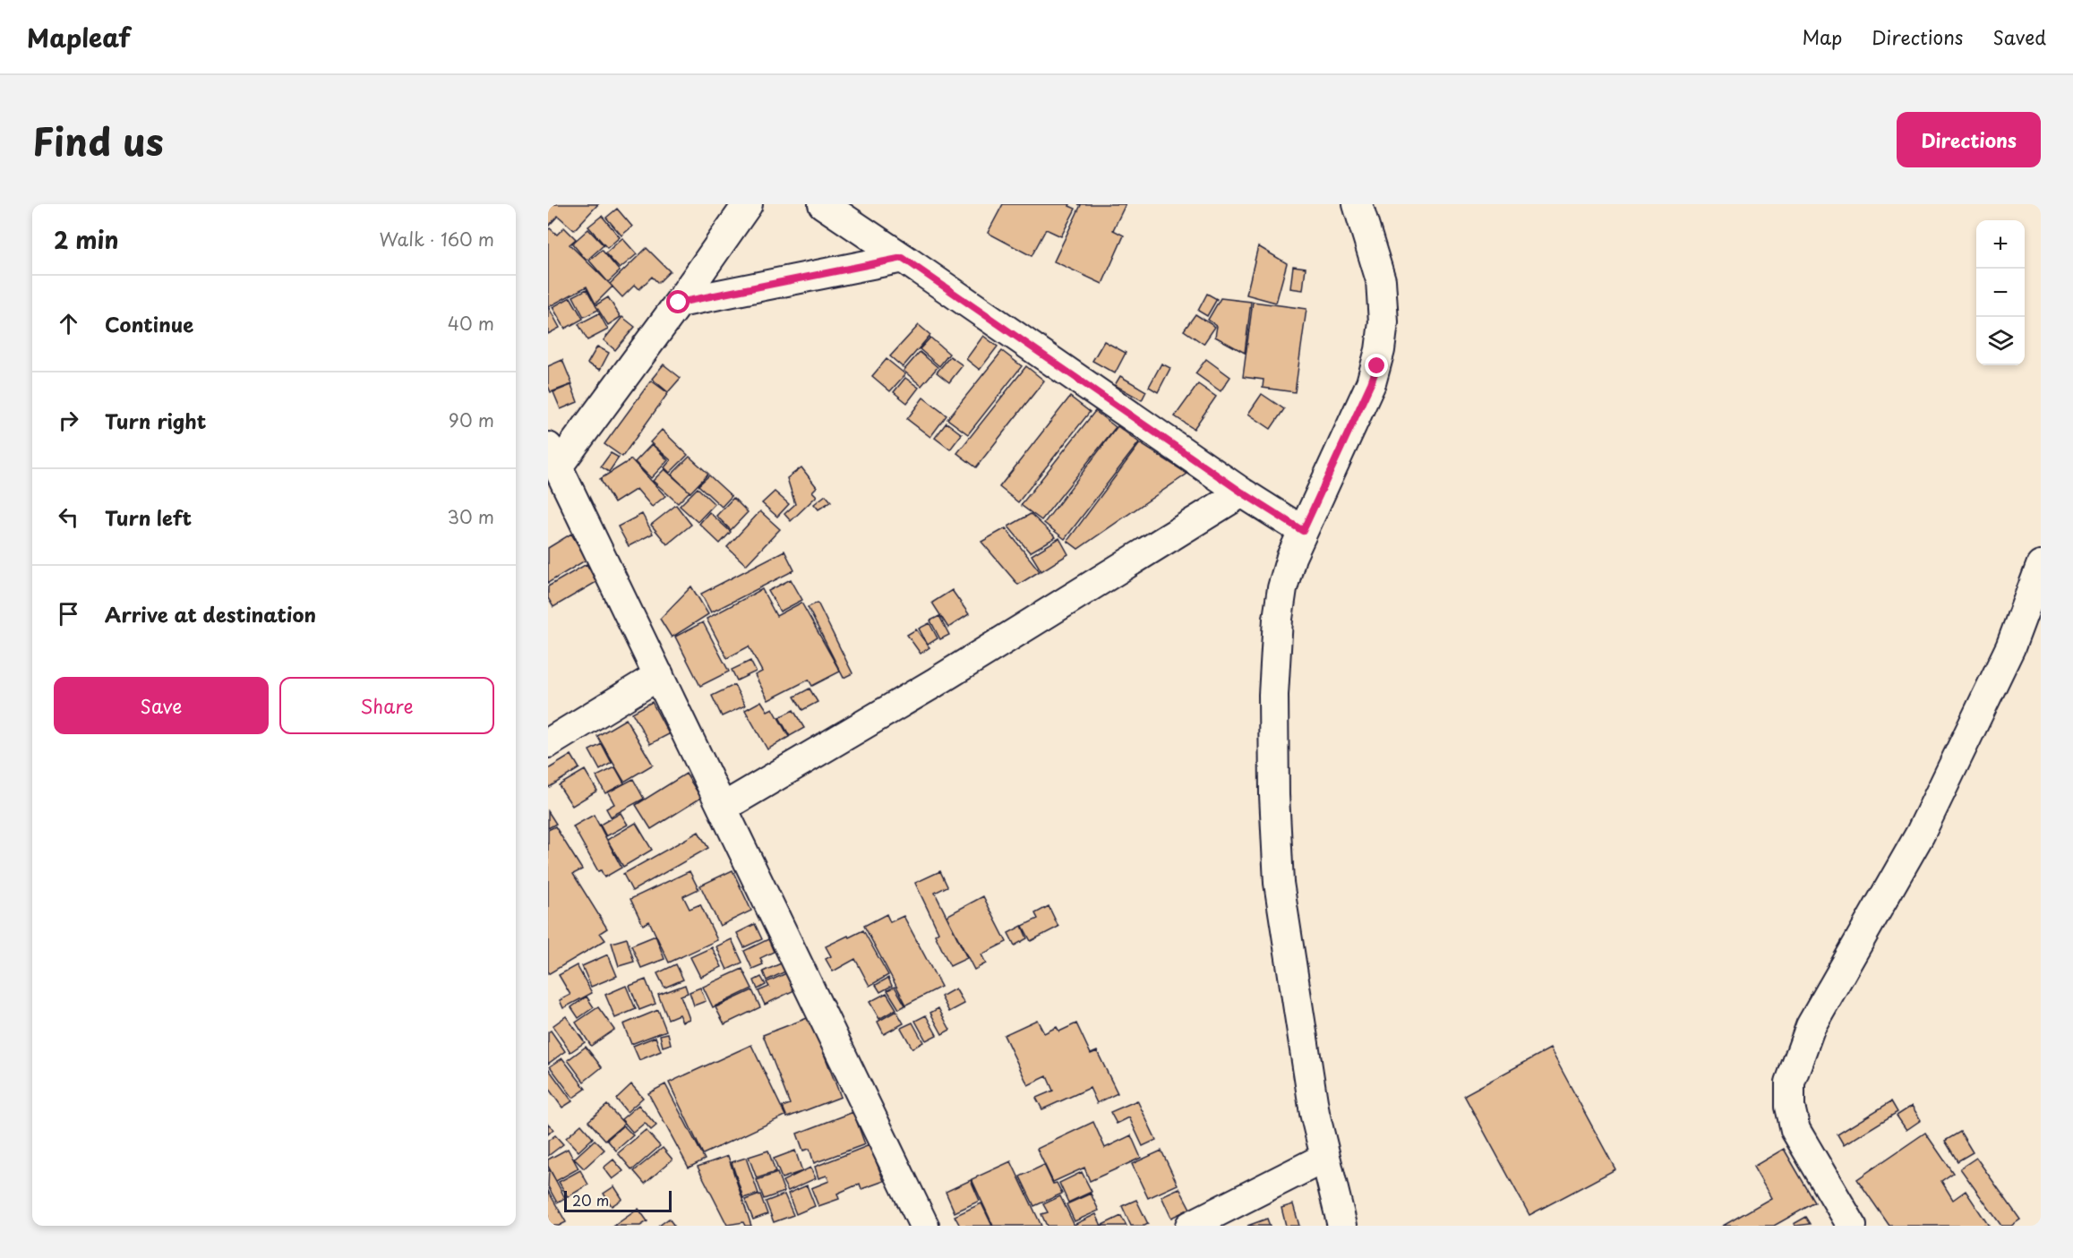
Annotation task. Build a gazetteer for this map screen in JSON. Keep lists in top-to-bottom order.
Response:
{
  "scale_bar": "20 m",
  "page": {
    "header": "Mapleaf",
    "nav": ["Map", "Directions", "Saved"],
    "title": "Find us",
    "buttons": [
      "Directions",
      ["Save", "Share"]
    ],
    "heading": ["2 min", "Walk · 160 m"],
    "map_buttons": ["+", "−"],
    "list": [
      ["Continue", "40 m"],
      ["Turn right", "90 m"],
      ["Turn left", "30 m"],
      "Arrive at destination"
    ],
    "scale": "20 m"
  }
}
